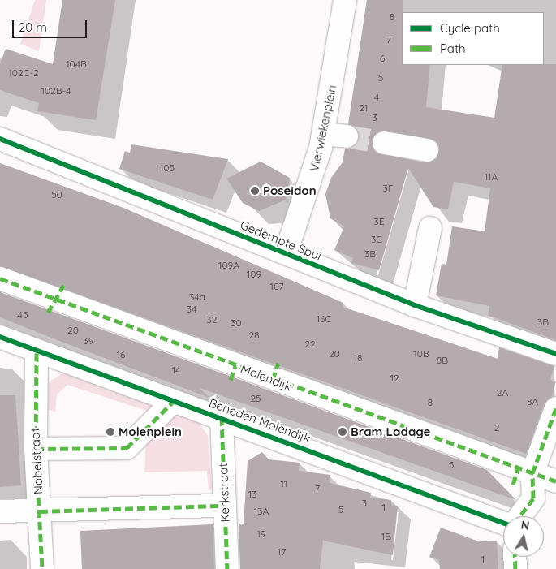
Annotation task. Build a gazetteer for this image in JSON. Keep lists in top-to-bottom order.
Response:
{
  "streets": {
    "street": [
      "Vierwiekenplein",
      "Gedempte Spui",
      "Molendijk",
      "Beneden Molendijk",
      "Nobelstraat",
      "Kerkstraat"
    ]
  },
  "crossings": [
    ["Vierwiekenplein", "Gedempte Spui"],
    ["Beneden Molendijk", "Nobelstraat"],
    ["Beneden Molendijk", "Kerkstraat"]
  ],
  "places": ["Poseidon", "Molenplein", "Bram Ladage"],
  "house_numbers": [
    "8",
    "7",
    "6",
    "104B",
    "102C-2",
    "5",
    "102B-4",
    "4",
    "21",
    "3",
    "105",
    "11A",
    "3F",
    "50",
    "3E",
    "3C",
    "3B",
    "109A",
    "109",
    "107",
    "34a",
    "34",
    "45",
    "16C",
    "32",
    "3B",
    "30",
    "20",
    "28",
    "39",
    "22",
    "20",
    "10B",
    "16",
    "18",
    "8B",
    "14",
    "12",
    "2A",
    "25",
    "8A",
    "8",
    "2",
    "5",
    "11",
    "7",
    "13",
    "3",
    "1",
    "5",
    "13A",
    "19",
    "1B",
    "17",
    "1"
  ],
  "legend": ["Cycle path", "Path"],
  "scale_bar": "20 m",
  "north": "top"
}
